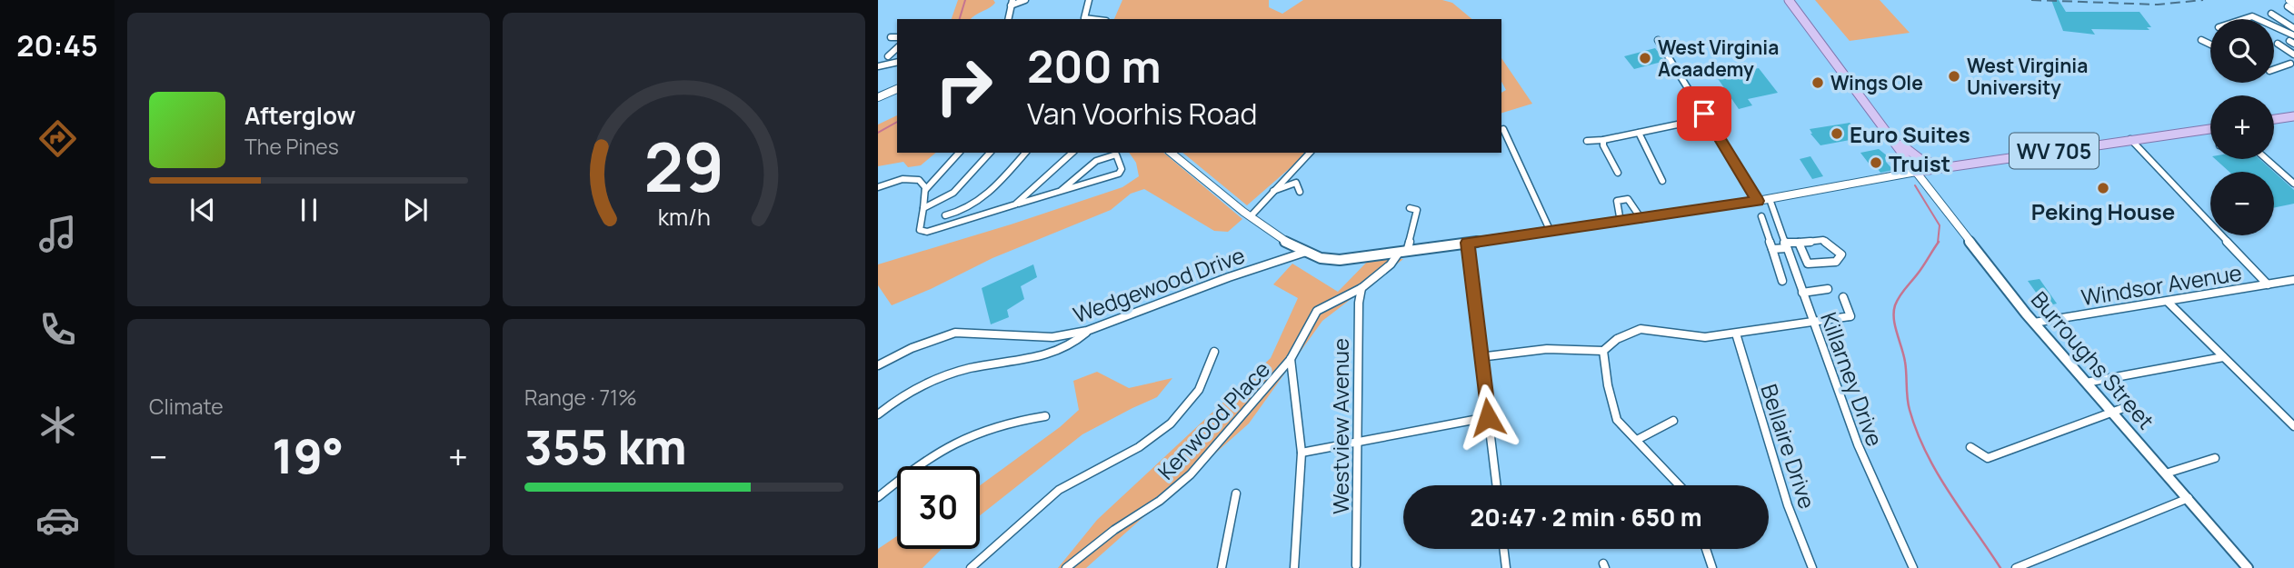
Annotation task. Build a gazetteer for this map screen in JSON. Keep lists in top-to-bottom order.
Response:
{
  "streets": {
    "main road": ["WV 705"],
    "street": [
      "Wedgewood Drive",
      "Windsor Avenue",
      "Burroughs Street",
      "Killarney Drive",
      "Kenwood Place",
      "Westview Avenue",
      "Bellaire Drive"
    ]
  },
  "crossings": [
    ["WV 705", "Burroughs Street"],
    ["Windsor Avenue", "Burroughs Street"],
    ["Kenwood Place", "Westview Avenue"]
  ],
  "places": [
    "West Virginia Acaademy",
    "West Virginia University",
    "Wings Ole",
    "Euro Suites",
    "Truist",
    "Peking House"
  ],
  "page": {
    "tabs": "20:45",
    "map_buttons": ["+", "−"],
    "turn": ["200 m", "Van Voorhis Road"],
    "song": ["Afterglow", "The Pines"],
    "tile": [
      "Climate",
      ["Range · 71%", "355 km"]
    ],
    "heat": ["−", "19°", "+"],
    "limit": "30",
    "trip": "20:47 · 2 min · 650 m",
    "gauge": ["29", "km/h"]
  }
}
